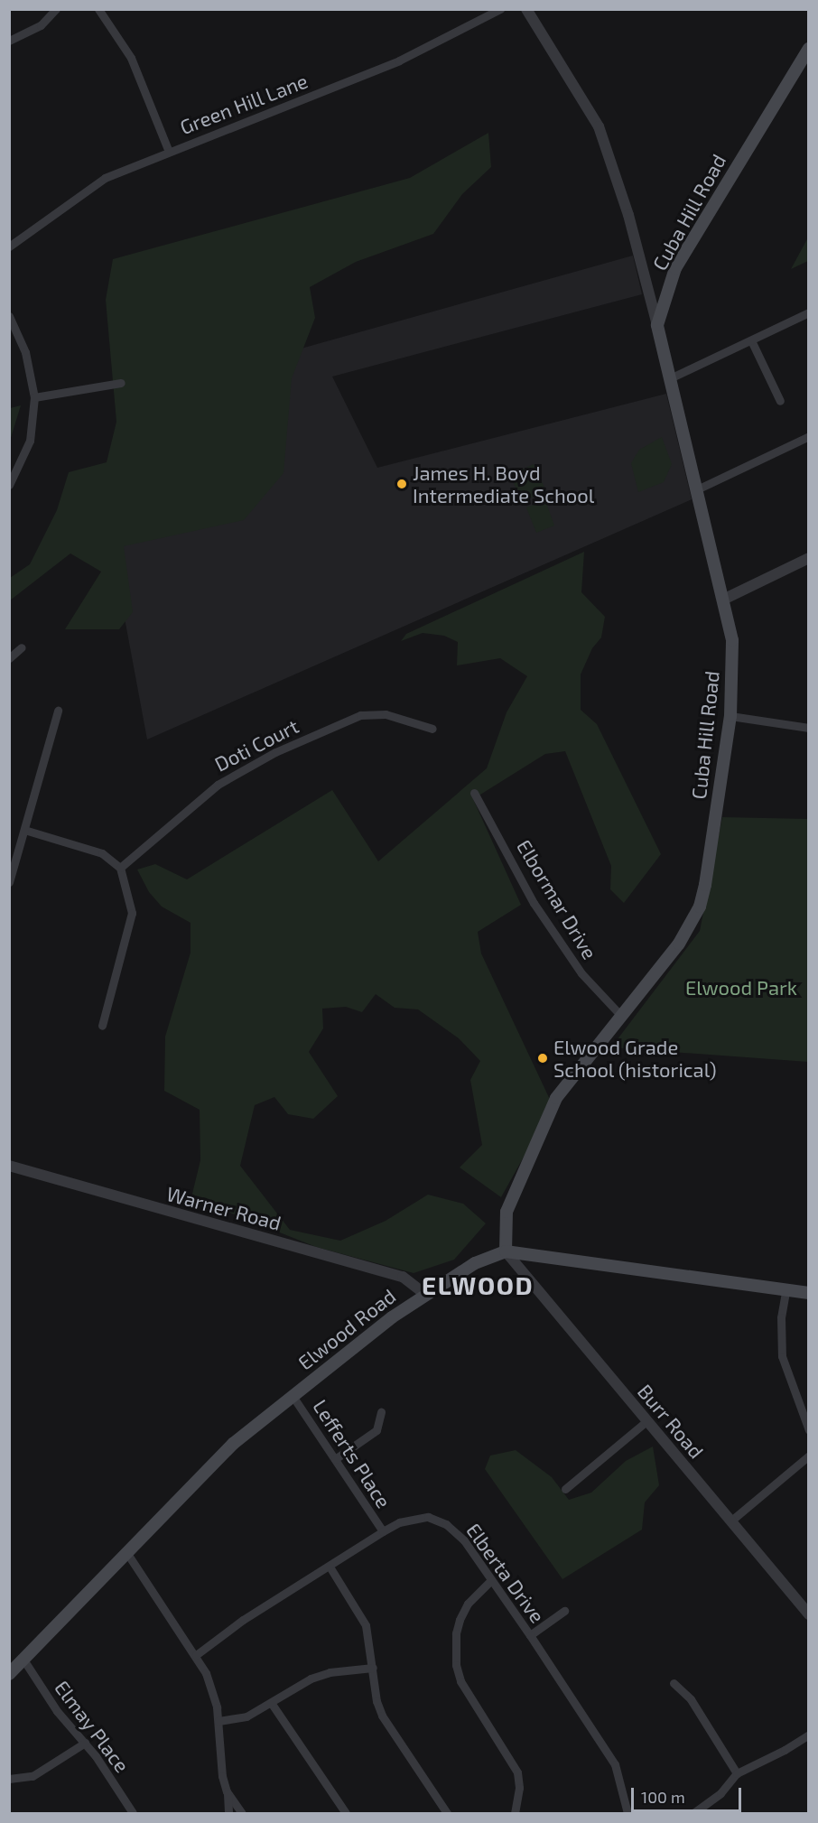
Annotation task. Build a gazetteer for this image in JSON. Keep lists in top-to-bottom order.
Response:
{
  "streets": {
    "main road": ["Cuba Hill Road", "Elwood Road"],
    "street": [
      "Green Hill Lane",
      "Doti Court",
      "Elbormar Drive",
      "Warner Road",
      "Burr Road",
      "Lefferts Place",
      "Elberta Drive",
      "Elmay Place"
    ]
  },
  "crossings": [
    ["Cuba Hill Road", "Elbormar Drive"],
    ["Cuba Hill Road", "Elwood Road"],
    ["Cuba Hill Road", "Burr Road"],
    ["Warner Road", "Elwood Road"],
    ["Elwood Road", "Burr Road"],
    ["Elwood Road", "Lefferts Place"],
    ["Elwood Road", "Elmay Place"],
    ["Lefferts Place", "Elberta Drive"]
  ],
  "districts": ["ELWOOD"],
  "parks": ["Elwood Park"],
  "places": ["James H. Boyd Intermediate School", "Elwood Grade School (historical)"],
  "scale_bar": "100 m"
}
